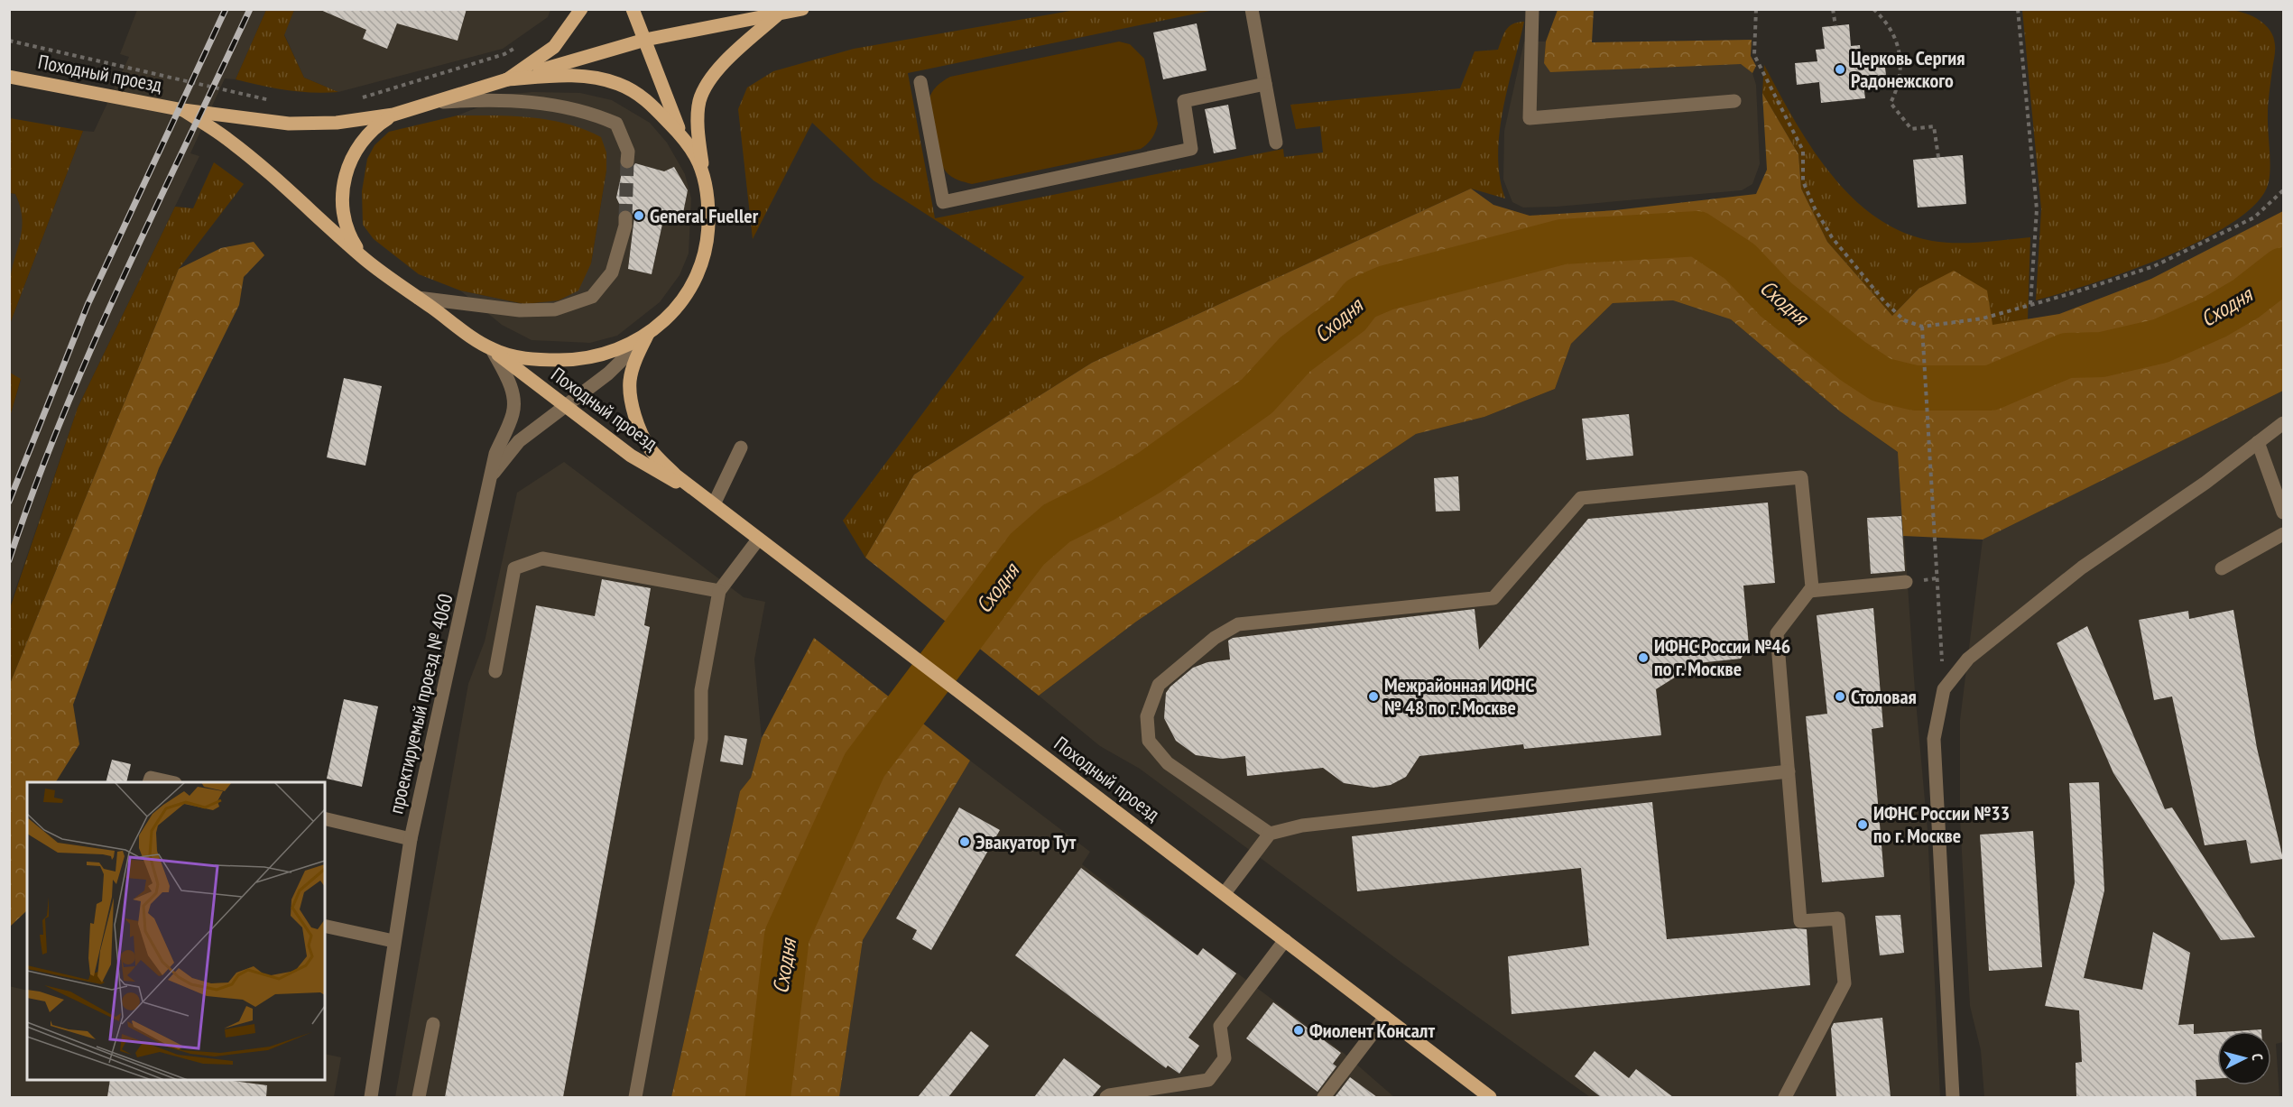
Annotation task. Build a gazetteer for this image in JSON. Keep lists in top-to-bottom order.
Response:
{
  "streets": {
    "main road": ["Походный проезд"],
    "street": ["проектируемый проезд № 4060"]
  },
  "crossings": [
    ["Походный проезд", "проектируемый проезд № 4060"]
  ],
  "water": ["Сходня"],
  "places": [
    "Церковь Сергия Радонежского",
    "General Fueller",
    "ИФНС России №46 по г. Москве",
    "Межрайонная ИФНС № 48 по г. Москве",
    "Столовая",
    "ИФНС России №33 по г. Москве",
    "Эвакуатор Тут",
    "Фиолент Консалт"
  ],
  "north": "right"
}
